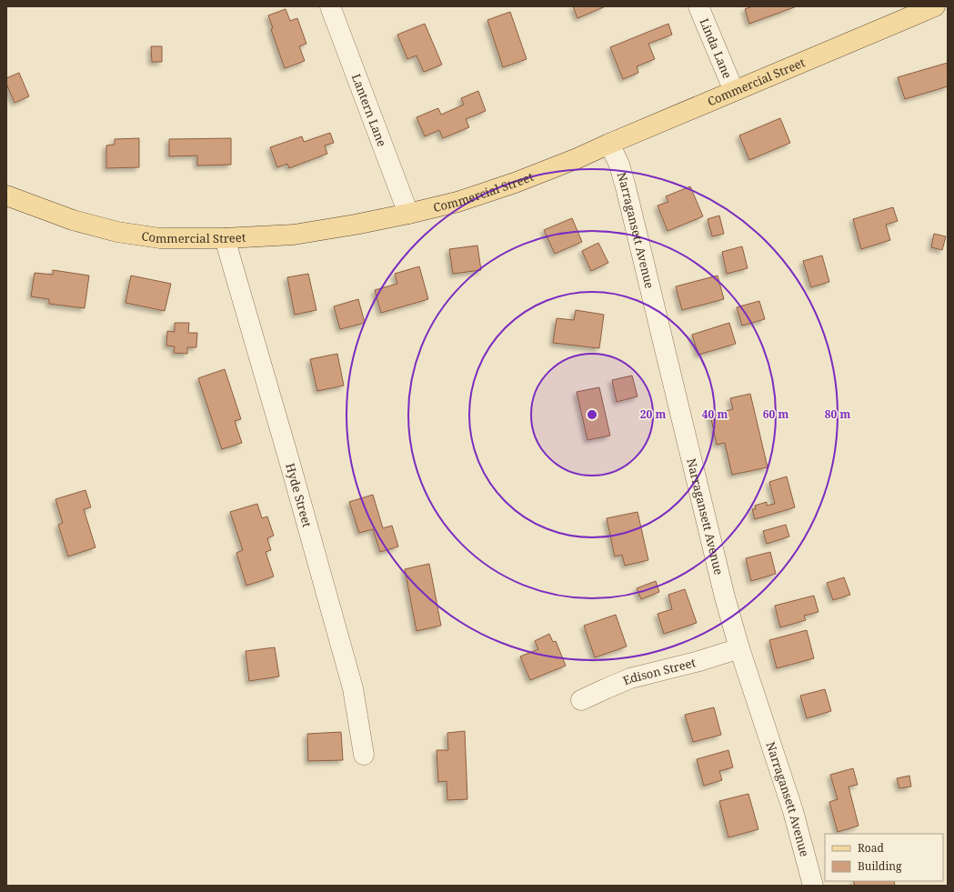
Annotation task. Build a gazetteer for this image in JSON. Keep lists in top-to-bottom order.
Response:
{
  "streets": {
    "main road": ["Commercial Street"],
    "street": [
      "Linda Lane",
      "Lantern Lane",
      "Narragansett Avenue",
      "Hyde Street",
      "Edison Street"
    ]
  },
  "crossings": [
    ["Linda Lane", "Commercial Street"],
    ["Commercial Street", "Lantern Lane"],
    ["Commercial Street", "Narragansett Avenue"],
    ["Commercial Street", "Hyde Street"],
    ["Narragansett Avenue", "Edison Street"]
  ],
  "legend": ["Road", "Building"],
  "rings": [
    "20 m",
    "40 m",
    "60 m",
    "80 m"
  ]
}
